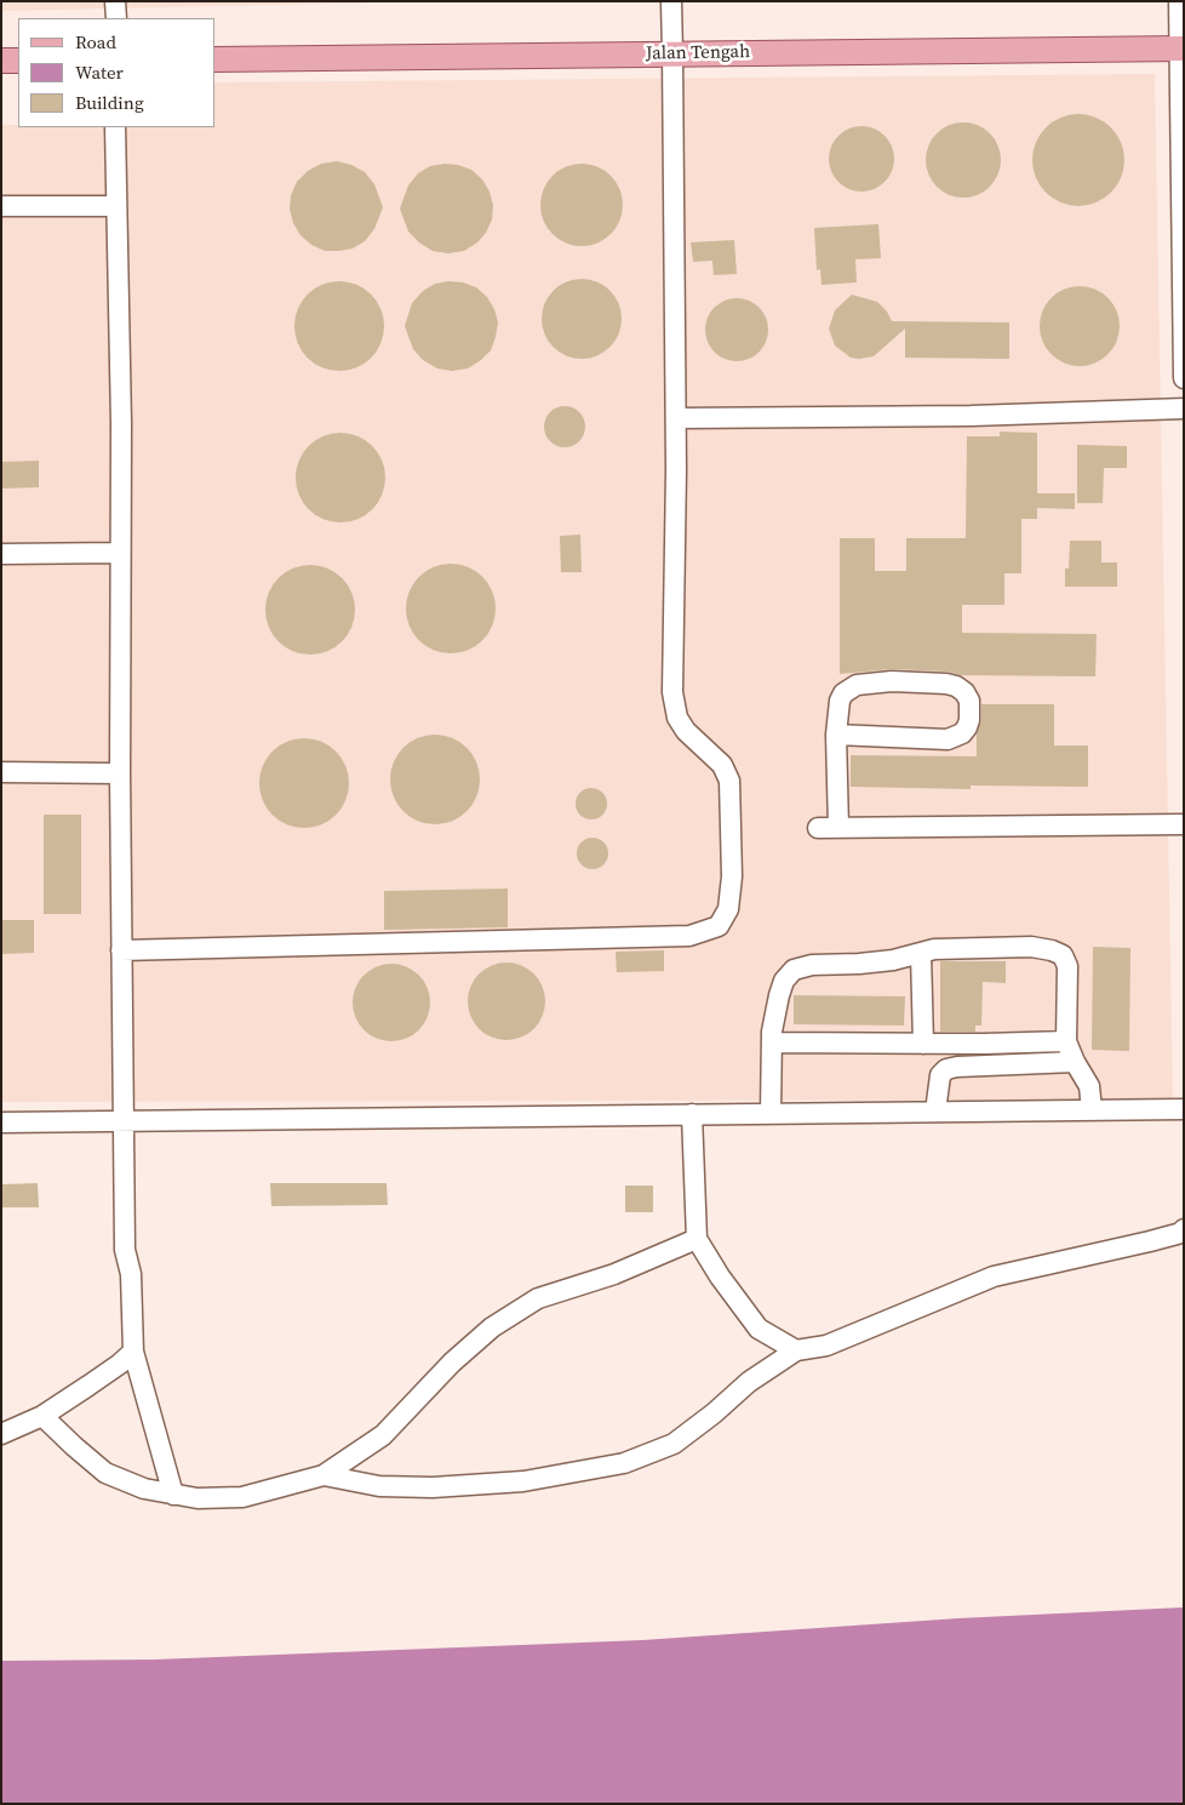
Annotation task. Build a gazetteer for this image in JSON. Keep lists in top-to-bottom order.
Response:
{
  "streets": {
    "main road": ["Jalan Tengah"]
  },
  "legend": ["Road", "Water", "Building"]
}
